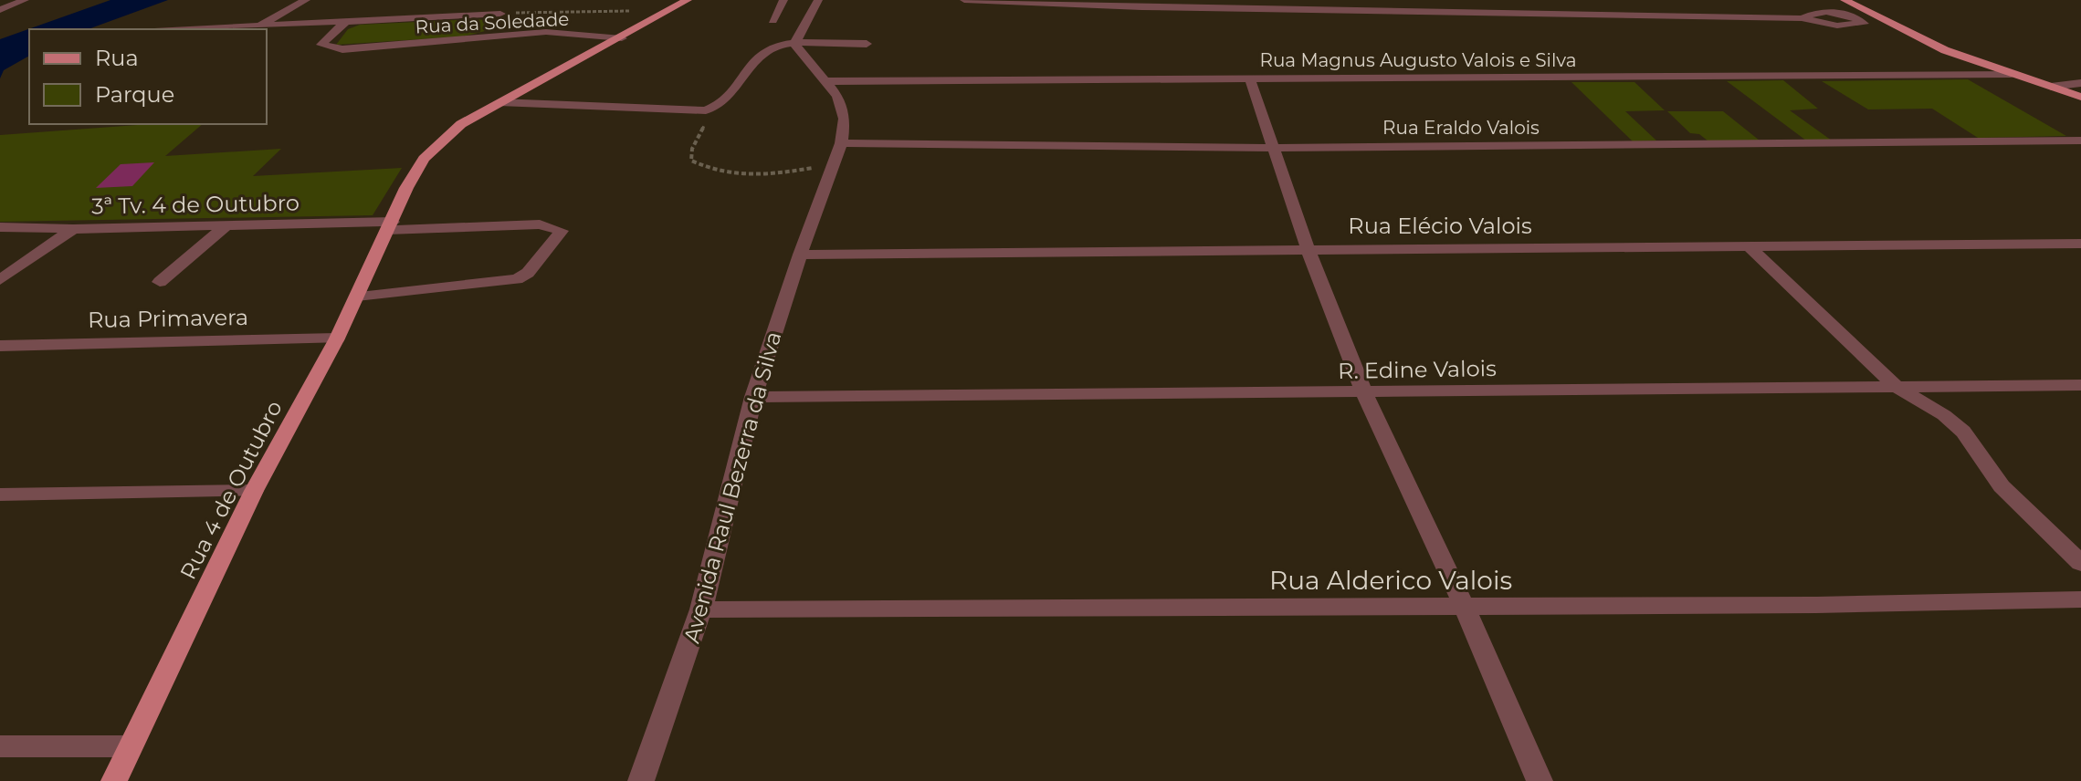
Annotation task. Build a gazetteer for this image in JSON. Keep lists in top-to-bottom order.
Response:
{
  "streets": {
    "main road": ["Rua 4 de Outubro"],
    "street": [
      "Rua da Soledade",
      "Rua Magnus Augusto Valois e Silva",
      "Rua Eraldo Valois",
      "3ª Tv. 4 de Outubro",
      "Rua Elécio Valois",
      "Rua Primavera",
      "R. Edine Valois",
      "Avenida Raul Bezerra da Silva",
      "Rua Alderico Valois"
    ]
  },
  "crossings": [
    ["Rua da Soledade", "Rua 4 de Outubro"],
    ["Rua Magnus Augusto Valois e Silva", "Avenida Raul Bezerra da Silva"],
    ["Rua Eraldo Valois", "Avenida Raul Bezerra da Silva"],
    ["3ª Tv. 4 de Outubro", "Rua 4 de Outubro"],
    ["Rua Elécio Valois", "Avenida Raul Bezerra da Silva"],
    ["Rua Primavera", "Rua 4 de Outubro"],
    ["R. Edine Valois", "Avenida Raul Bezerra da Silva"],
    ["Avenida Raul Bezerra da Silva", "Rua Alderico Valois"]
  ],
  "legend": ["Rua", "Parque"]
}
